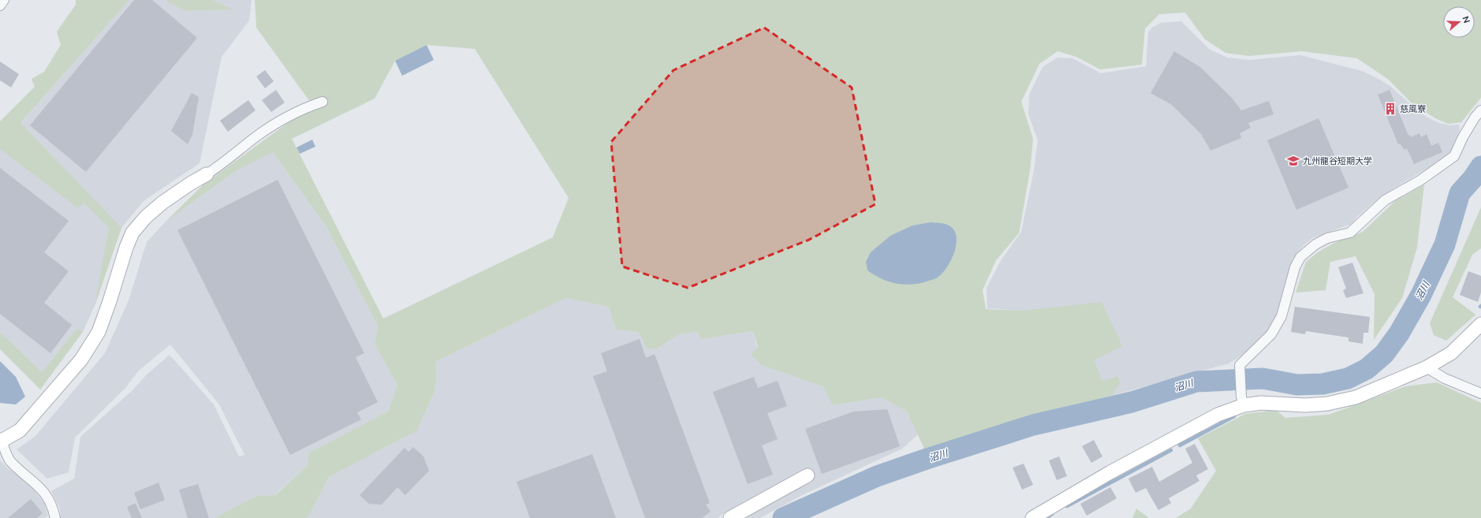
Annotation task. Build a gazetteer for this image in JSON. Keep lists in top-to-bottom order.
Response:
{
  "water": ["沼川"],
  "places": {
    "building": ["慈風寮"],
    "school or university": ["九州龍谷短期大学"]
  },
  "north": "right"
}
